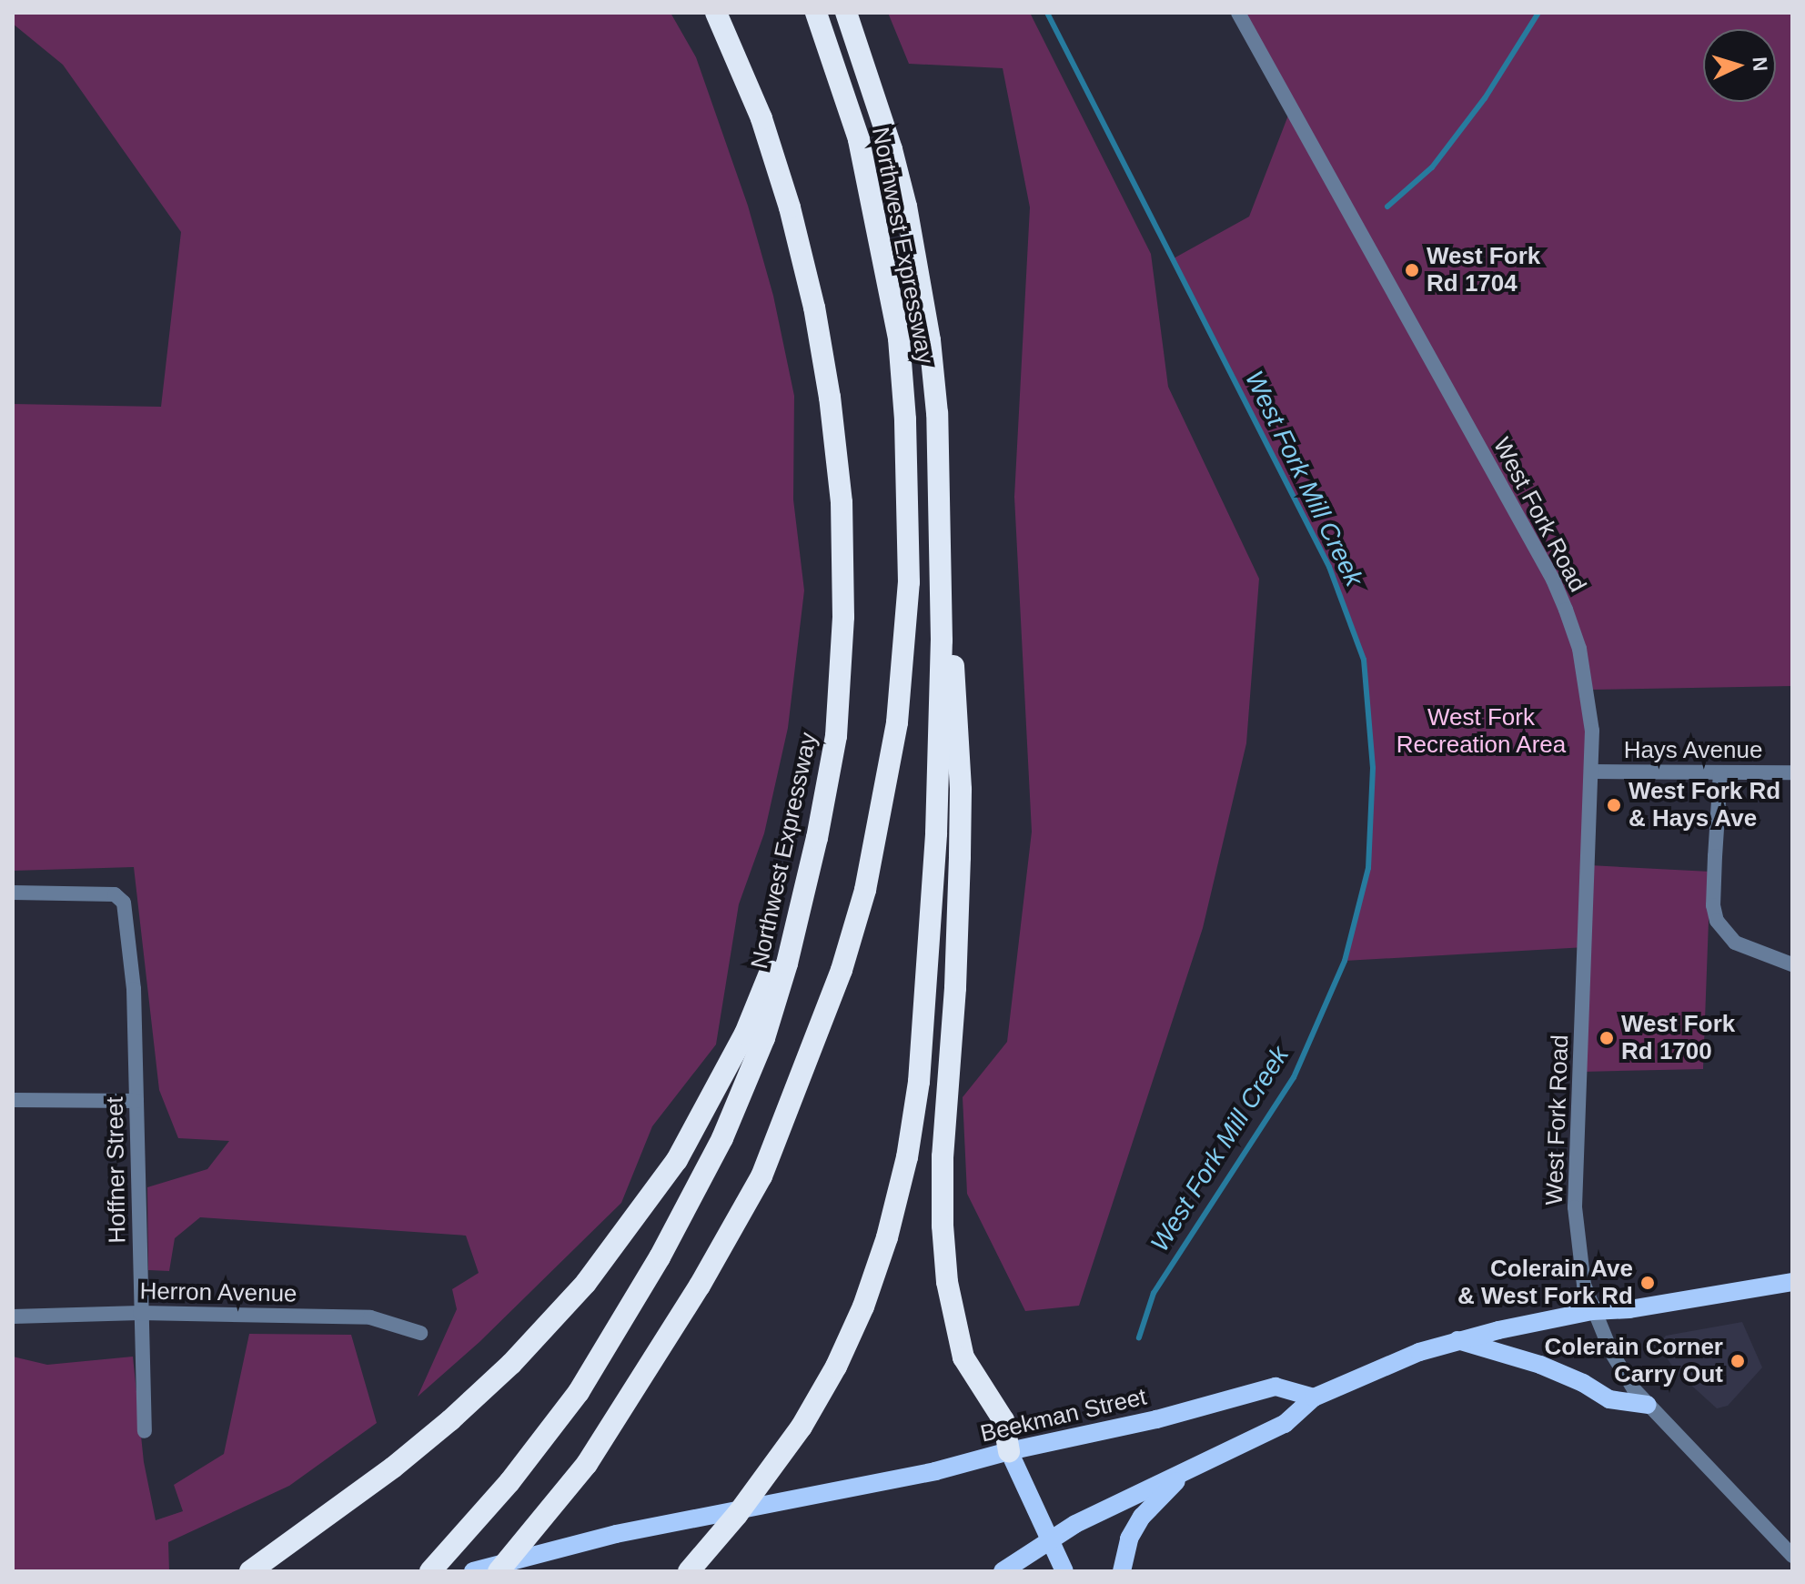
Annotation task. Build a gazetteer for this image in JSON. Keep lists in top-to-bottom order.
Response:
{
  "streets": {
    "highway": ["Northwest Expressway"],
    "main road": ["Beekman Street"],
    "street": [
      "West Fork Road",
      "Hays Avenue",
      "Hoffner Street",
      "Herron Avenue"
    ]
  },
  "crossings": [
    ["West Fork Road", "Hays Avenue"],
    ["Hoffner Street", "Herron Avenue"]
  ],
  "water": ["West Fork Mill Creek"],
  "parks": ["West Fork Recreation Area"],
  "places": [
    "West Fork Rd 1704",
    "West Fork Rd & Hays Ave",
    "West Fork Rd 1700",
    "Colerain Ave & West Fork Rd",
    "Colerain Corner Carry Out"
  ],
  "north": "right"
}
